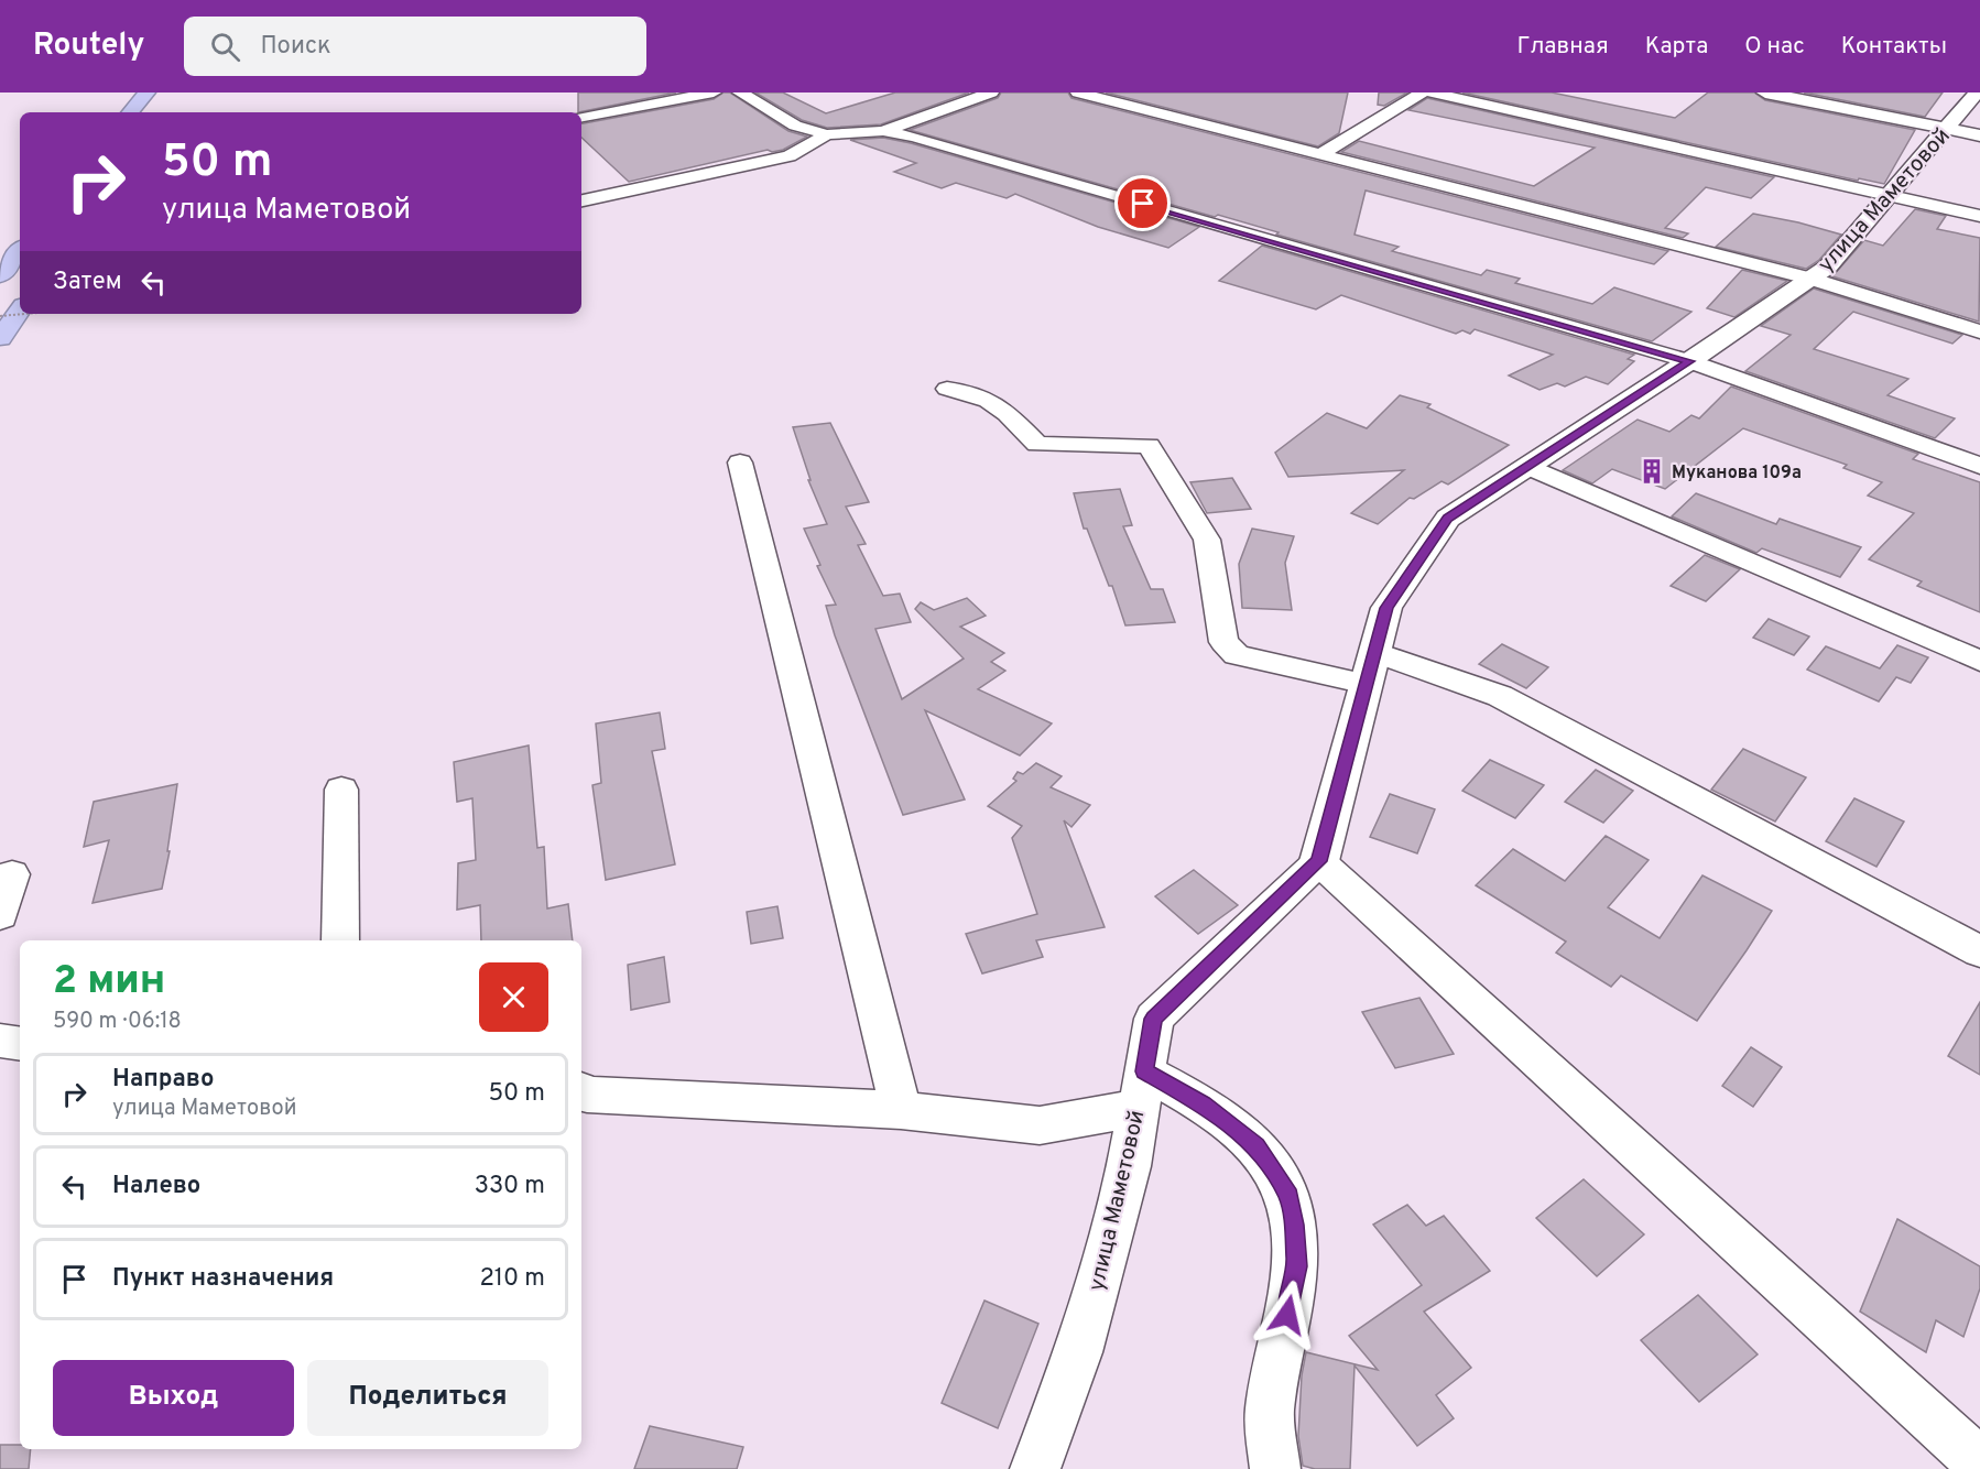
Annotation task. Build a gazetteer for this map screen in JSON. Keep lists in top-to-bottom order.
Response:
{
  "streets": {
    "street": ["улица Маметовой"]
  },
  "places": {
    "building": ["Муканова 109а"]
  },
  "page": {
    "header": "Routely",
    "search": "Поиск",
    "nav": [
      "Главная",
      "Карта",
      "О нас",
      "Контакты"
    ],
    "turn": ["50 m", "улица Маметовой"],
    "then": "Затем",
    "heading": ["2 мин", "590 m · 06:18"],
    "list": [
      {
        "name": "Направо",
        "note": "улица Маметовой",
        "value": "50 m"
      },
      {
        "name": "Налево",
        "value": "330 m"
      },
      {
        "name": "Пункт назначения",
        "value": "210 m"
      }
    ],
    "buttons": ["Выход", "Поделиться"]
  }
}
